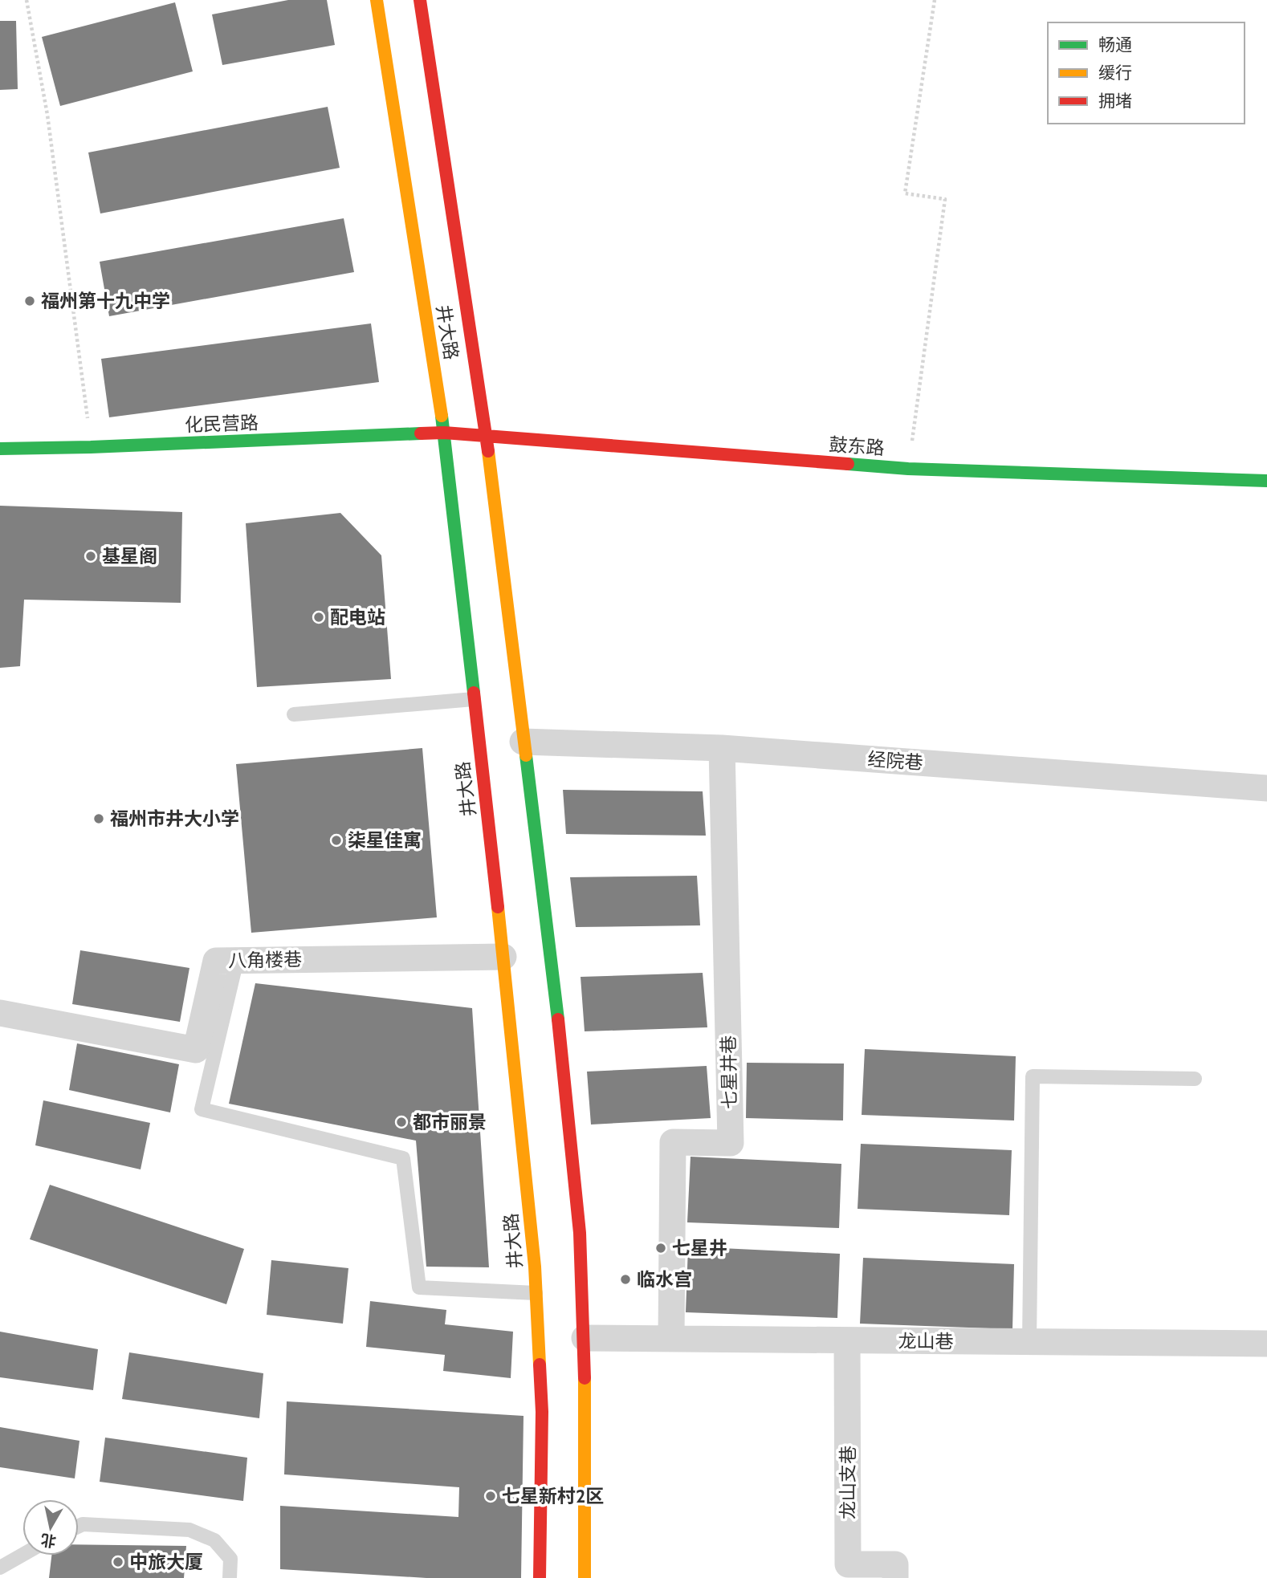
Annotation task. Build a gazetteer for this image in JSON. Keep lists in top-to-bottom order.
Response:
{
  "streets": {
    "street": [
      "井大路",
      "化民营路",
      "鼓东路",
      "经院巷",
      "八角楼巷",
      "七星井巷",
      "龙山巷",
      "龙山支巷"
    ]
  },
  "crossings": [
    ["井大路", "化民营路"],
    ["井大路", "鼓东路"],
    ["井大路", "八角楼巷"],
    ["化民营路", "鼓东路"],
    ["经院巷", "七星井巷"],
    ["七星井巷", "龙山巷"],
    ["龙山巷", "龙山支巷"]
  ],
  "places": [
    "福州第十九中学",
    "基星阁",
    "配电站",
    "福州市井大小学",
    "柒星佳寓",
    "都市丽景",
    "七星井",
    "临水宫",
    "七星新村2区",
    "中旅大厦"
  ],
  "legend": ["畅通", "缓行", "拥堵"],
  "north": "bottom"
}
